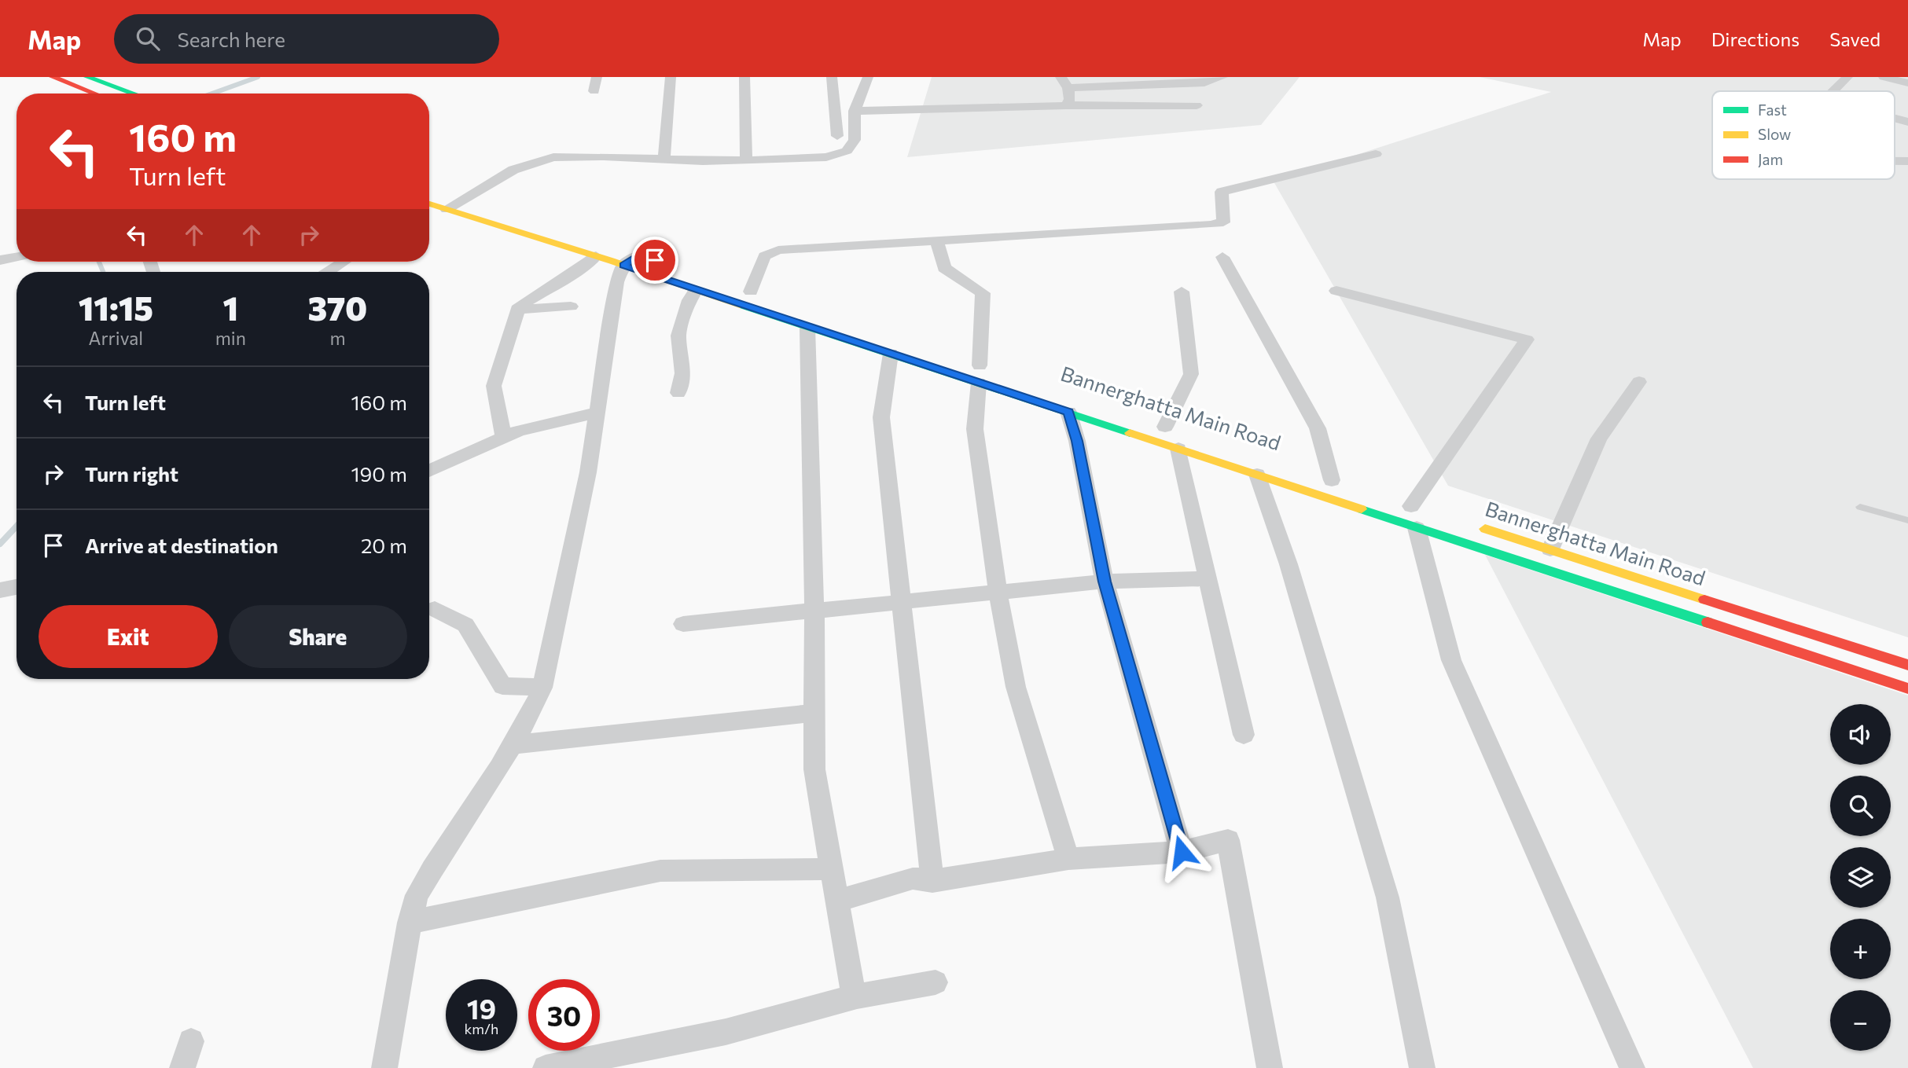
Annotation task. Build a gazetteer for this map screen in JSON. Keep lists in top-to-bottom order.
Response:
{
  "streets": {
    "main road": ["Bannerghatta Main Road"]
  },
  "legend": ["Fast", "Slow", "Jam"],
  "page": {
    "header": "Map",
    "search": "Search here",
    "nav": ["Map", "Directions", "Saved"],
    "turn": ["160 m", "Turn left"],
    "eta": [
      "11:15",
      "Arrival",
      "1",
      "min",
      "370",
      "m"
    ],
    "list": [
      {
        "name": "Turn left",
        "value": "160 m"
      },
      {
        "name": "Turn right",
        "value": "190 m"
      },
      {
        "name": "Arrive at destination",
        "value": "20 m"
      }
    ],
    "buttons": ["Exit", "Share"],
    "map_buttons": ["+", "−"],
    "speed": "19 km/h",
    "limit": "30"
  }
}
